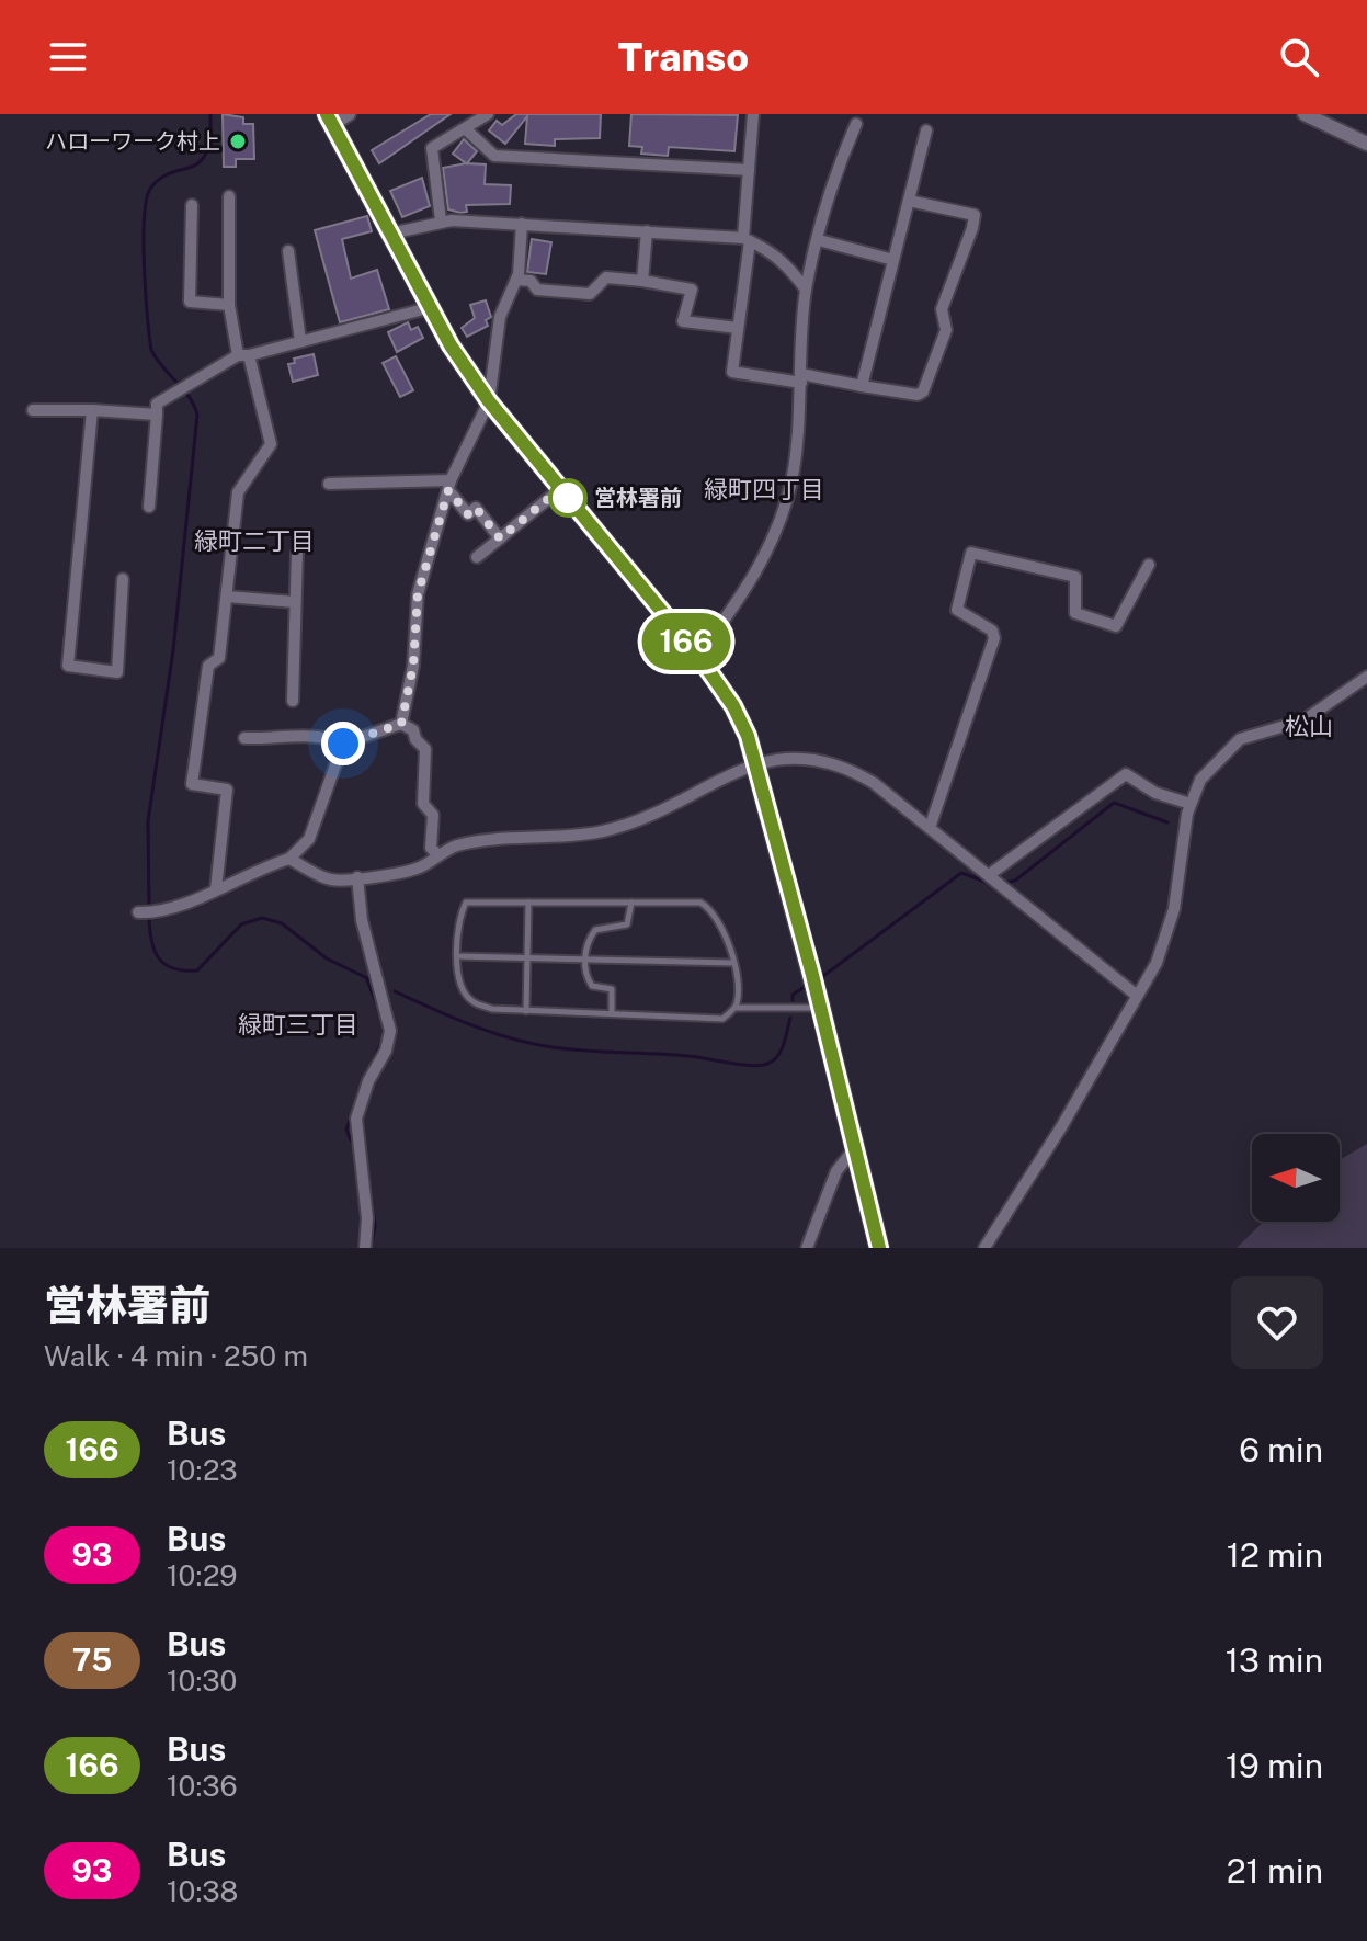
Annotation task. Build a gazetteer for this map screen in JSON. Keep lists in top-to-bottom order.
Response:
{
  "districts": [
    "緑町四丁目",
    "緑町二丁目",
    "松山",
    "緑町三丁目"
  ],
  "places": ["ハローワーク村上", "営林署前"],
  "lines": ["bus line 166"],
  "north": "left",
  "page": {
    "header": "Transo",
    "on_map": "166",
    "heading": ["営林署前", "Walk · 4 min · 250 m"],
    "list": [
      {
        "mark": "166",
        "name": "Bus",
        "note": "10:23",
        "value": "6 min"
      },
      {
        "mark": "93",
        "name": "Bus",
        "note": "10:29",
        "value": "12 min"
      },
      {
        "mark": "75",
        "name": "Bus",
        "note": "10:30",
        "value": "13 min"
      },
      {
        "mark": "166",
        "name": "Bus",
        "note": "10:36",
        "value": "19 min"
      },
      {
        "mark": "93",
        "name": "Bus",
        "note": "10:38",
        "value": "21 min"
      }
    ]
  }
}
